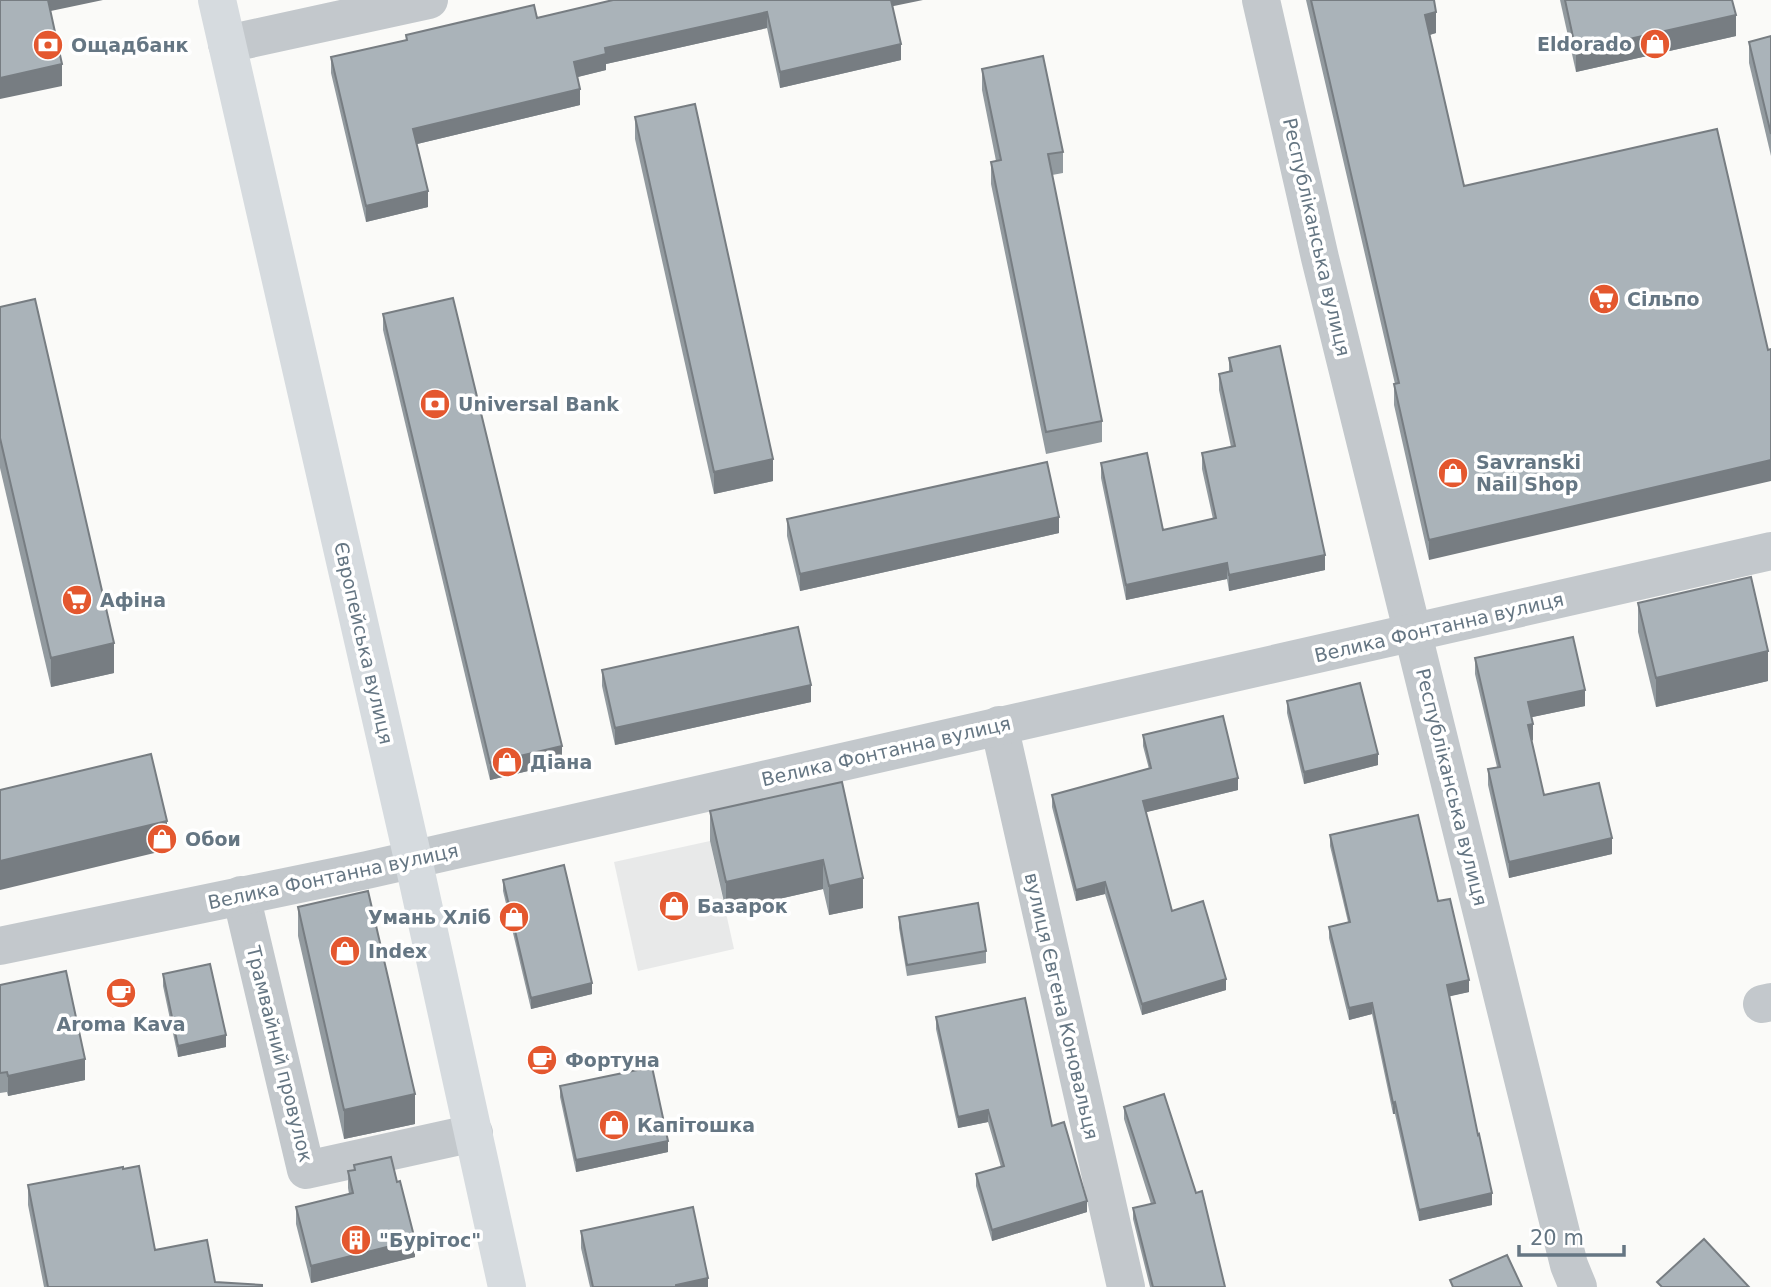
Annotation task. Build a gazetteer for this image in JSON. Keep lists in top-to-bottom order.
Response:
{
  "streets": {
    "main road": ["Європейська вулиця"],
    "street": [
      "Республіканська вулиця",
      "Велика Фонтанна вулиця",
      "вулиця Євгена Коновальця",
      "Трамвайний провулок"
    ]
  },
  "crossings": [
    ["Республіканська вулиця", "Велика Фонтанна вулиця"],
    ["Велика Фонтанна вулиця", "Європейська вулиця"],
    ["Велика Фонтанна вулиця", "вулиця Євгена Коновальця"],
    ["Велика Фонтанна вулиця", "Трамвайний провулок"],
    ["Європейська вулиця", "Трамвайний провулок"]
  ],
  "places": {
    "shop": [
      "Eldorado",
      "Savranski Nail Shop",
      "Діана",
      "Обои",
      "Базарок",
      "Умань Хліб",
      "Index",
      "Капітошка"
    ],
    "bank": ["Ощадбанк", "Universal Bank"],
    "supermarket": ["Сільпо", "Афіна"],
    "cafe": ["Aroma Kava", "Фортуна"],
    "building": ["\"Бурітос\""]
  },
  "scale_bar": "20 m"
}
